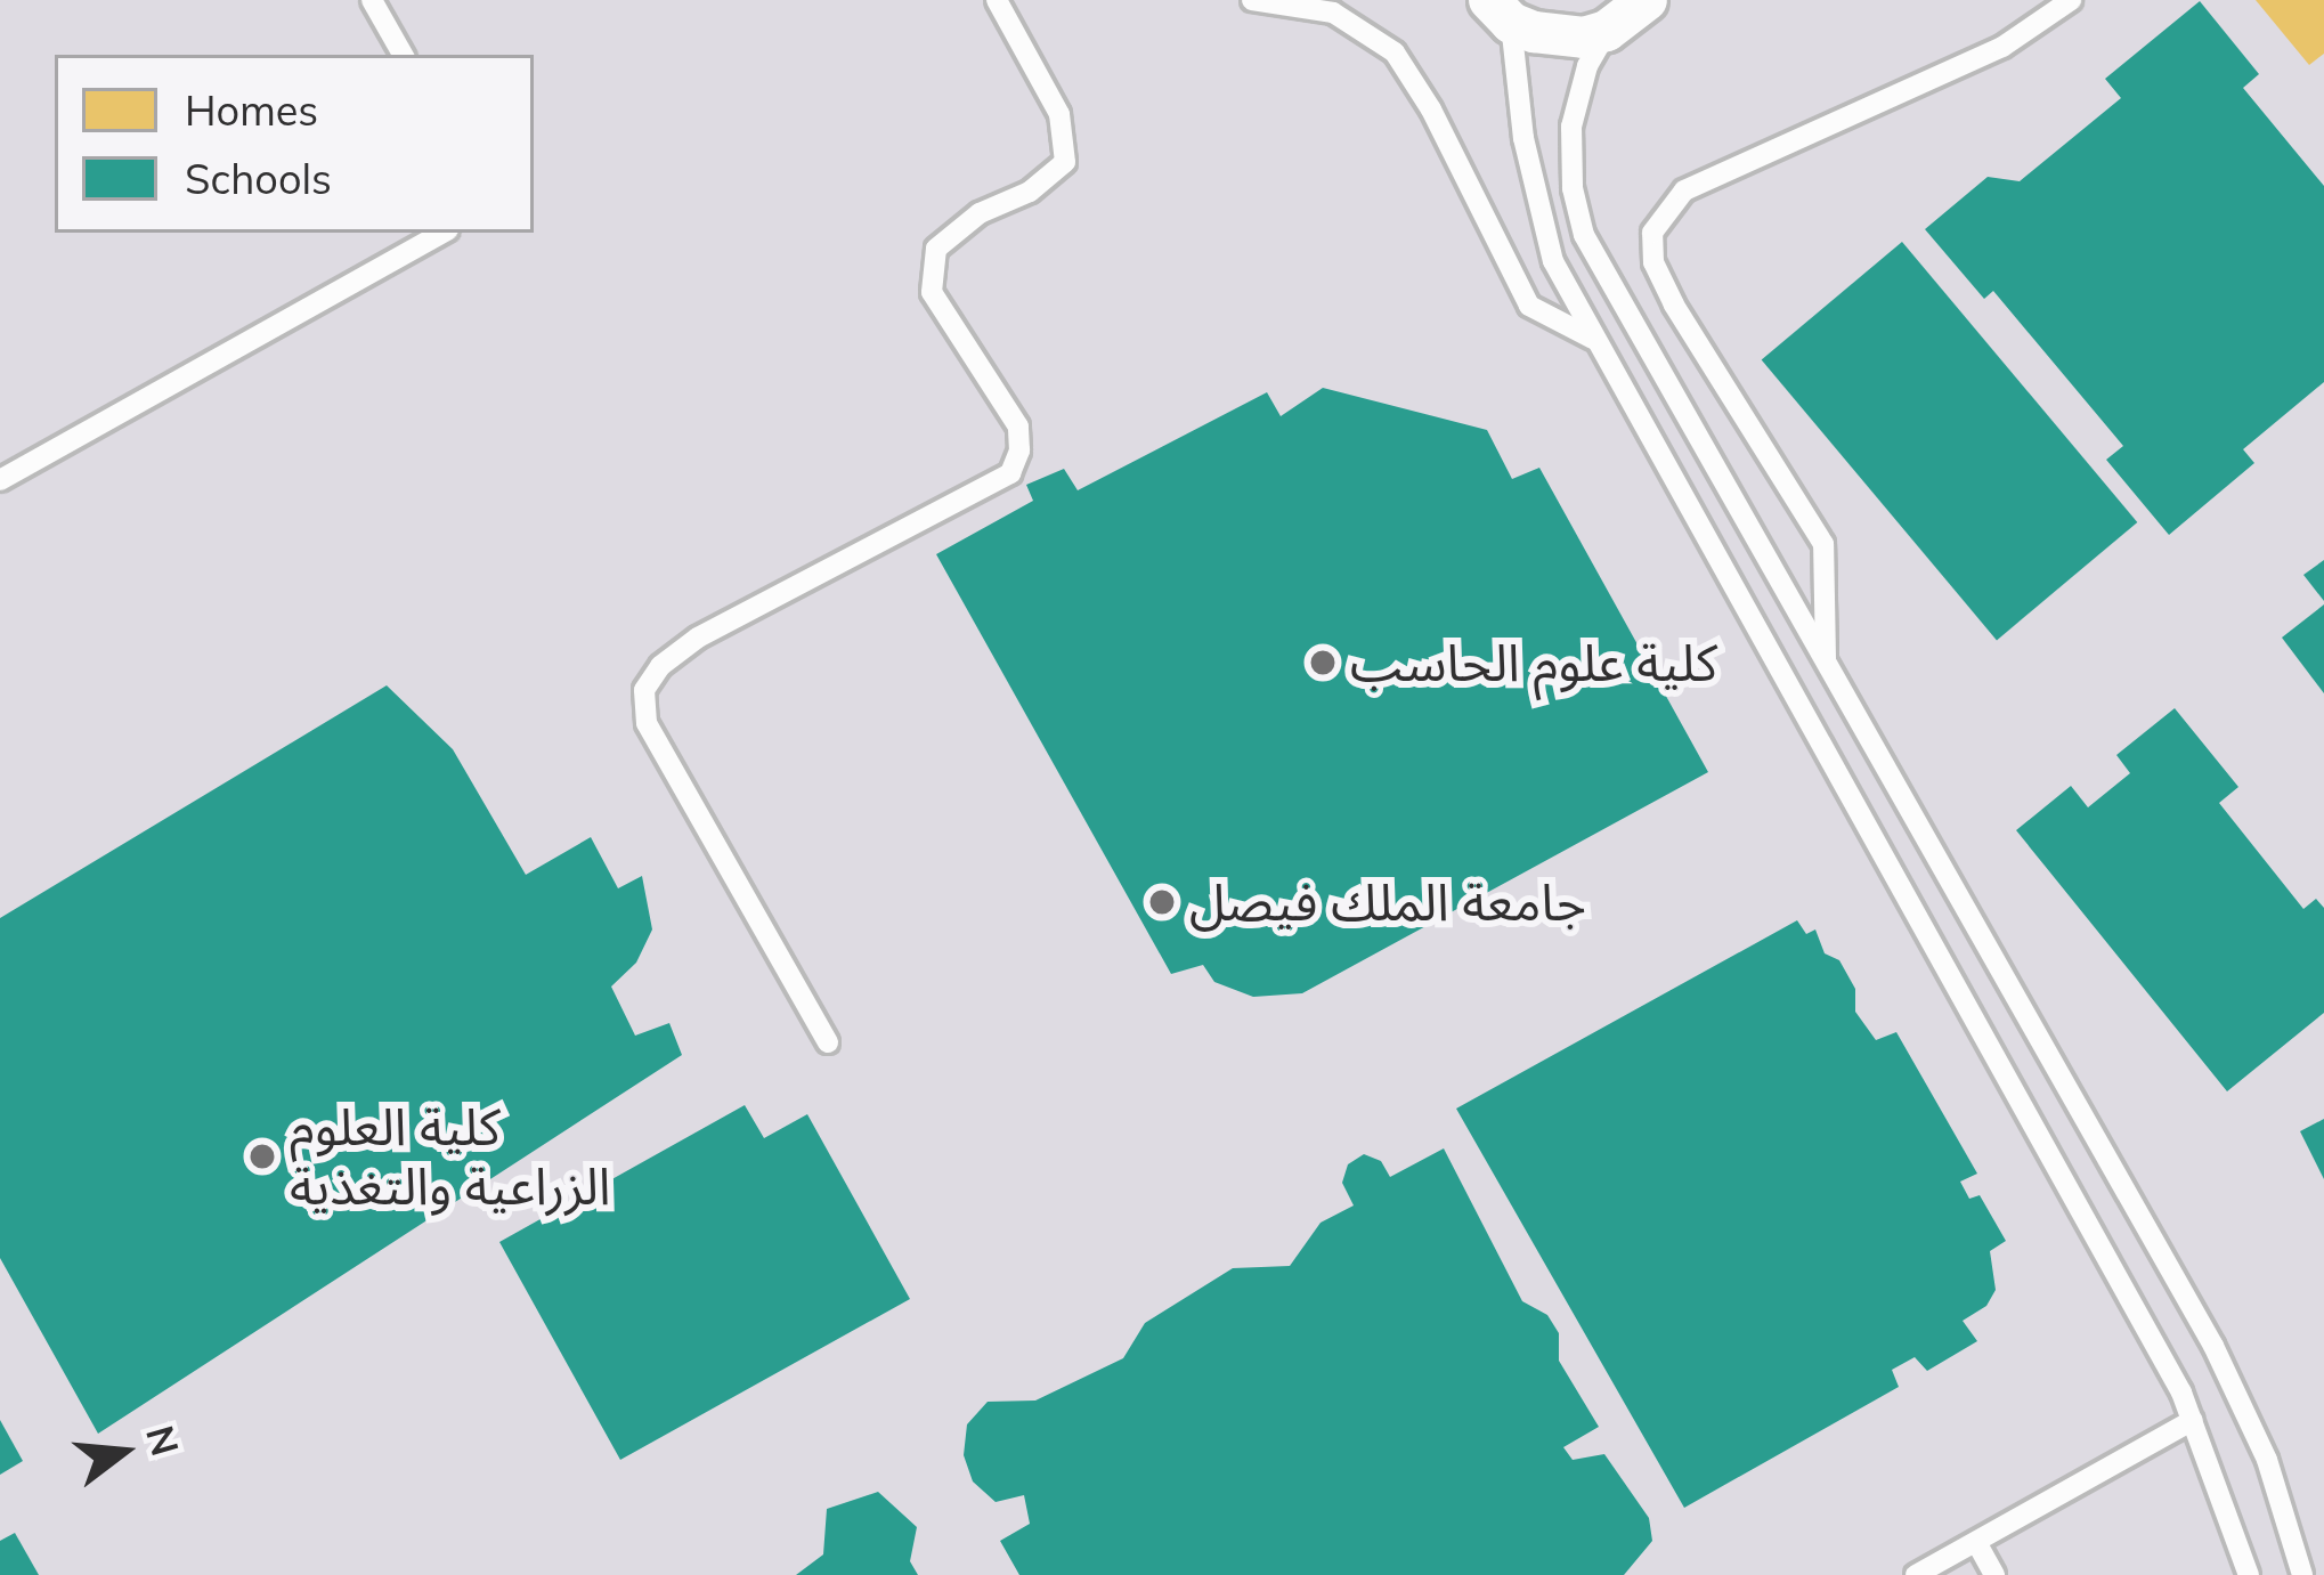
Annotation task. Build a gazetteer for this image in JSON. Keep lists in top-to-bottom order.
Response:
{
  "places": ["كلية علوم الحاسب", "جامعة الملك فيصل", "كلية العلوم الزراعية والتغذية"],
  "legend": ["Homes", "Schools"],
  "north": "right"
}
